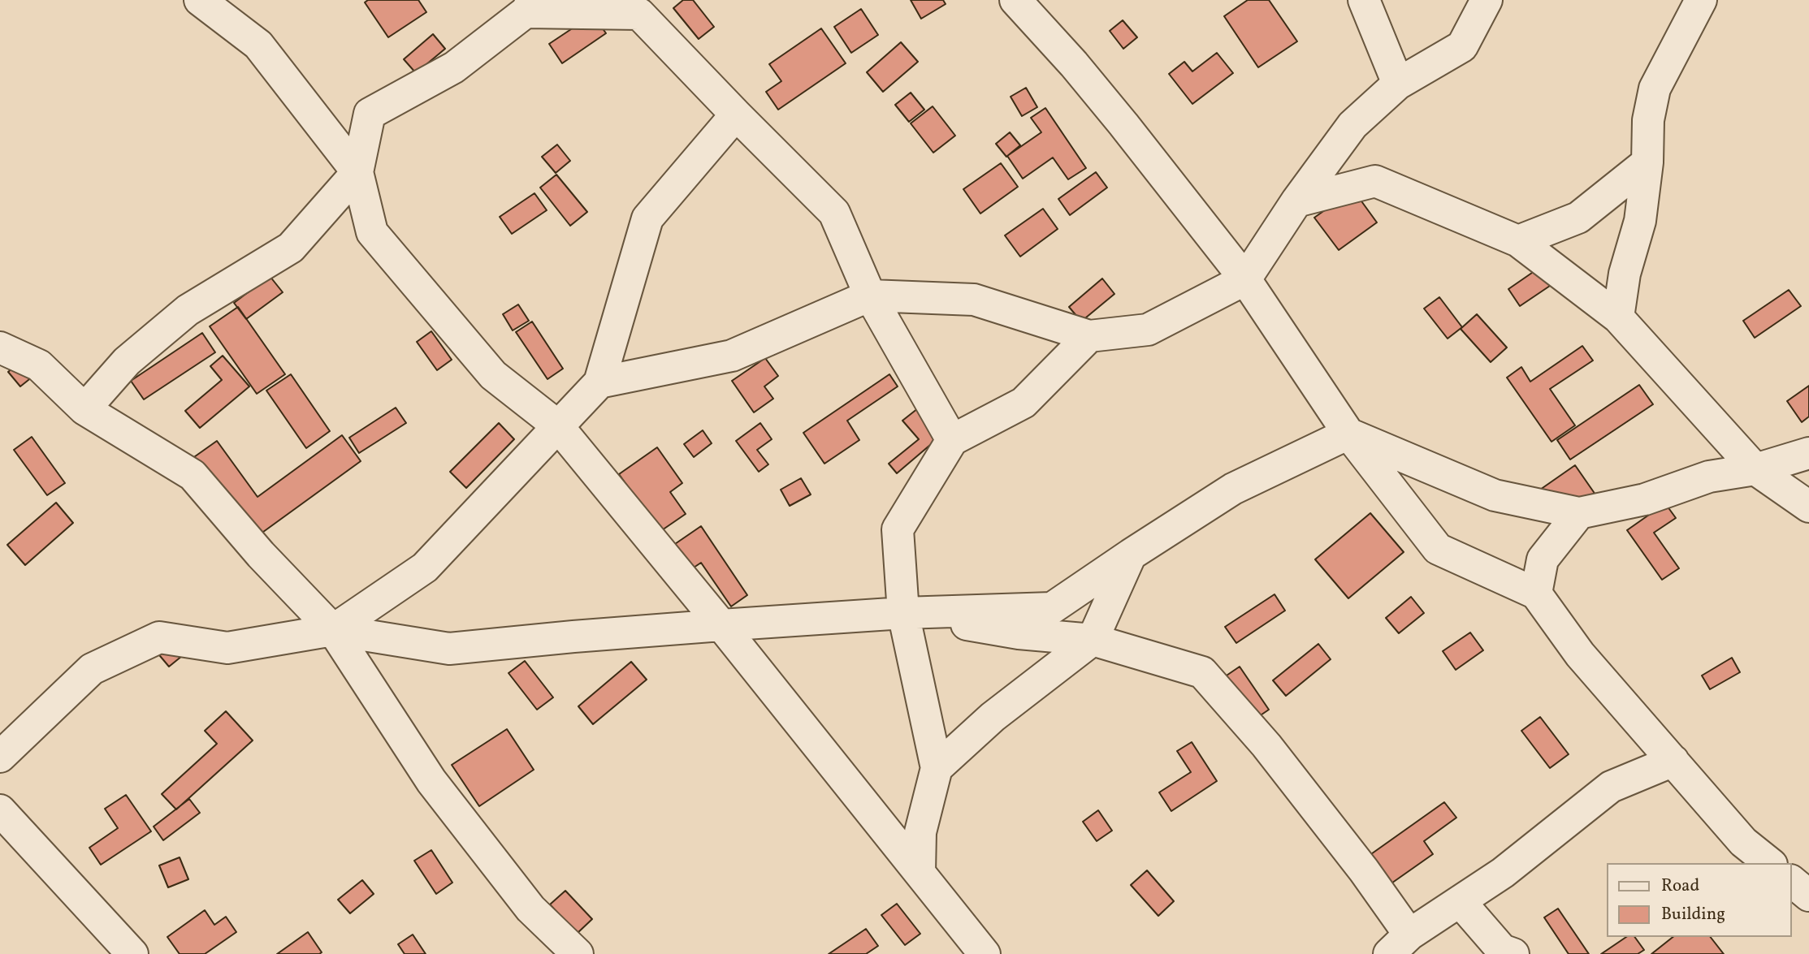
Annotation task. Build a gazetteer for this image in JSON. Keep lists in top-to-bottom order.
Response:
{
  "legend": ["Road", "Building"]
}
